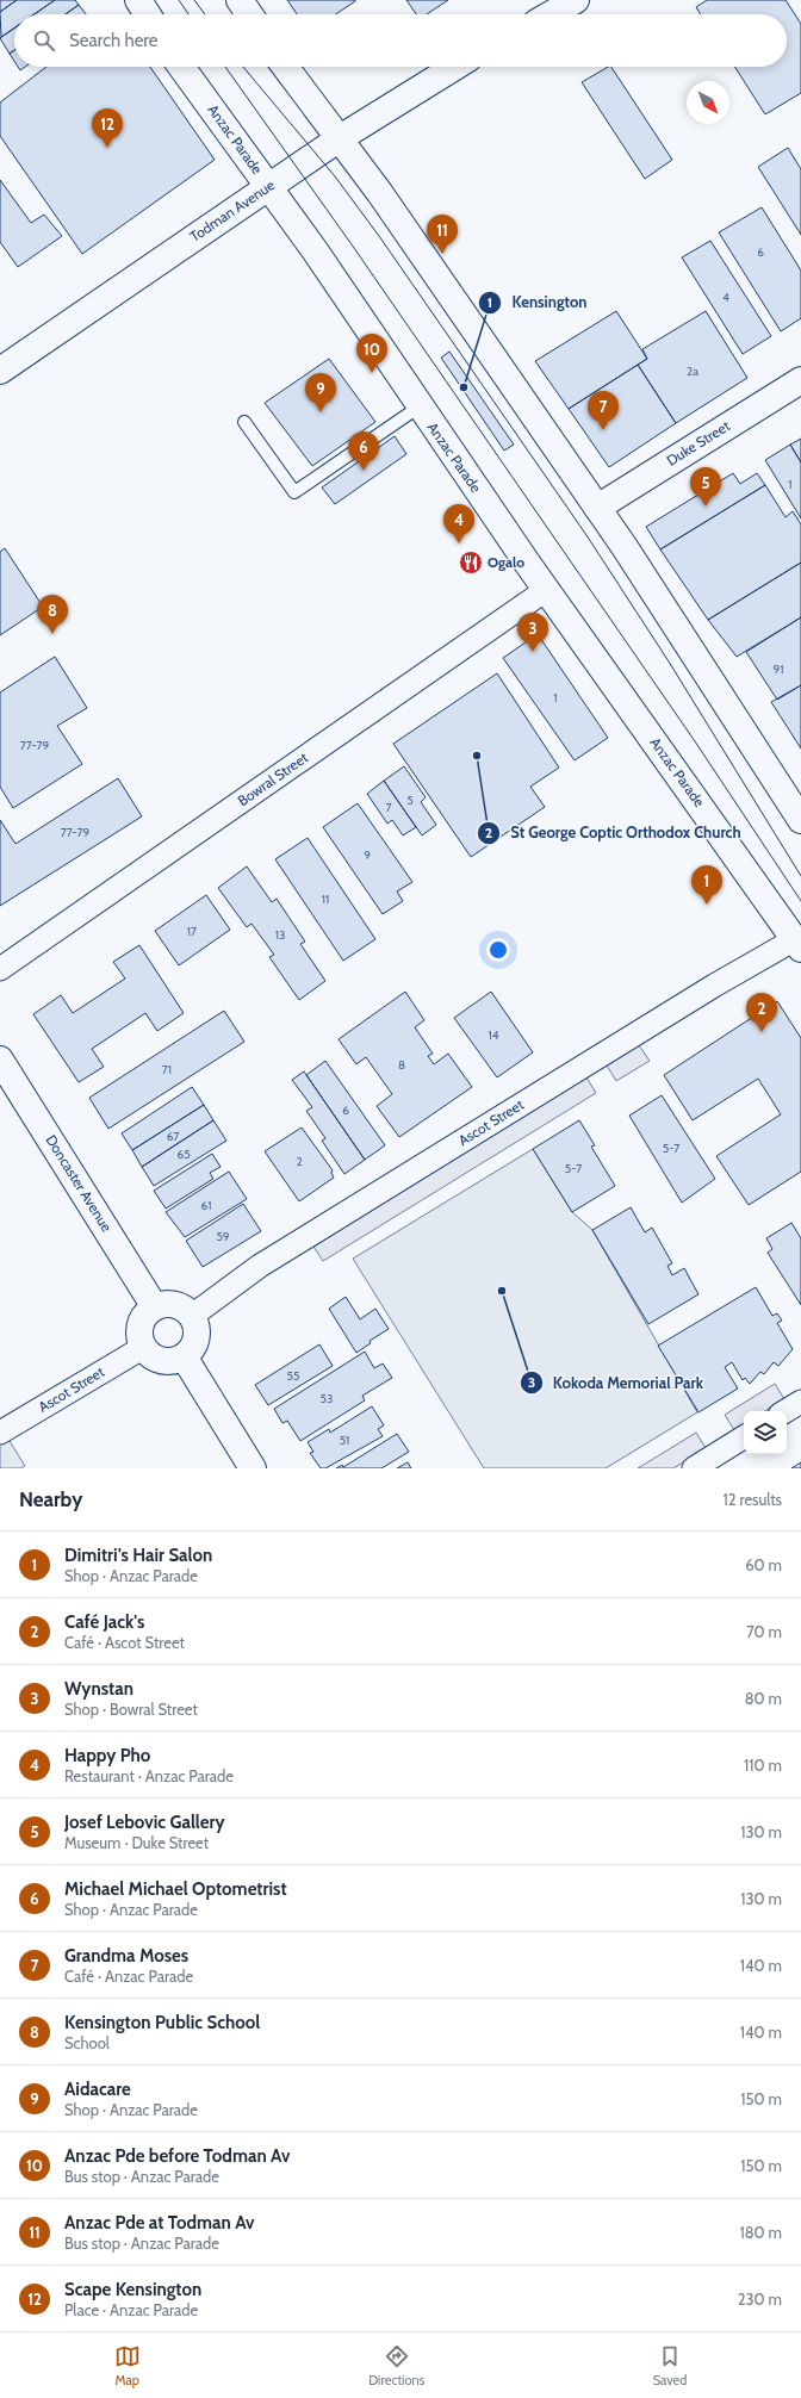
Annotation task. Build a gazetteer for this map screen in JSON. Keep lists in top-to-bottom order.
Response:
{
  "streets": {
    "main road": [
      "Anzac Parade",
      "Todman Avenue",
      "Duke Street",
      "Doncaster Avenue"
    ],
    "street": ["Bowral Street", "Ascot Street"]
  },
  "crossings": [
    ["Anzac Parade", "Todman Avenue"],
    ["Anzac Parade", "Bowral Street"],
    ["Anzac Parade", "Ascot Street"],
    ["Ascot Street", "Doncaster Avenue"]
  ],
  "places": {
    "other": ["Kensington", "St George Coptic Orthodox Church", "Kokoda Memorial Park"],
    "restaurant": ["Ogalo"]
  },
  "house_numbers": [
    "6",
    "4",
    "2a",
    "1",
    "91",
    "1",
    "77-79",
    "5",
    "7",
    "77-79",
    "9",
    "11",
    "17",
    "13",
    "14",
    "8",
    "71",
    "6",
    "67",
    "5-7",
    "65",
    "2",
    "5-7",
    "61",
    "59",
    "55",
    "53",
    "51"
  ],
  "north": "bottom right",
  "page": {
    "search": "Search here",
    "pins": [
      "12",
      "11",
      "10",
      "9",
      "7",
      "6",
      "5",
      "4",
      "8",
      "3",
      "1",
      "2"
    ],
    "heading": ["Nearby", "12 results"],
    "list": [
      {
        "mark": "1",
        "name": "Dimitri's Hair Salon",
        "note": "Shop · Anzac Parade",
        "value": "60 m"
      },
      {
        "mark": "2",
        "name": "Café Jack's",
        "note": "Café · Ascot Street",
        "value": "70 m"
      },
      {
        "mark": "3",
        "name": "Wynstan",
        "note": "Shop · Bowral Street",
        "value": "80 m"
      },
      {
        "mark": "4",
        "name": "Happy Pho",
        "note": "Restaurant · Anzac Parade",
        "value": "110 m"
      },
      {
        "mark": "5",
        "name": "Josef Lebovic Gallery",
        "note": "Museum · Duke Street",
        "value": "130 m"
      },
      {
        "mark": "6",
        "name": "Michael Michael Optometrist",
        "note": "Shop · Anzac Parade",
        "value": "130 m"
      },
      {
        "mark": "7",
        "name": "Grandma Moses",
        "note": "Café · Anzac Parade",
        "value": "140 m"
      },
      {
        "mark": "8",
        "name": "Kensington Public School",
        "note": "School",
        "value": "140 m"
      },
      {
        "mark": "9",
        "name": "Aidacare",
        "note": "Shop · Anzac Parade",
        "value": "150 m"
      },
      {
        "mark": "10",
        "name": "Anzac Pde before Todman Av",
        "note": "Bus stop · Anzac Parade",
        "value": "150 m"
      },
      {
        "mark": "11",
        "name": "Anzac Pde at Todman Av",
        "note": "Bus stop · Anzac Parade",
        "value": "180 m"
      },
      {
        "mark": "12",
        "name": "Scape Kensington",
        "note": "Place · Anzac Parade",
        "value": "230 m"
      }
    ],
    "nav": ["Map", "Directions", "Saved"]
  }
}
